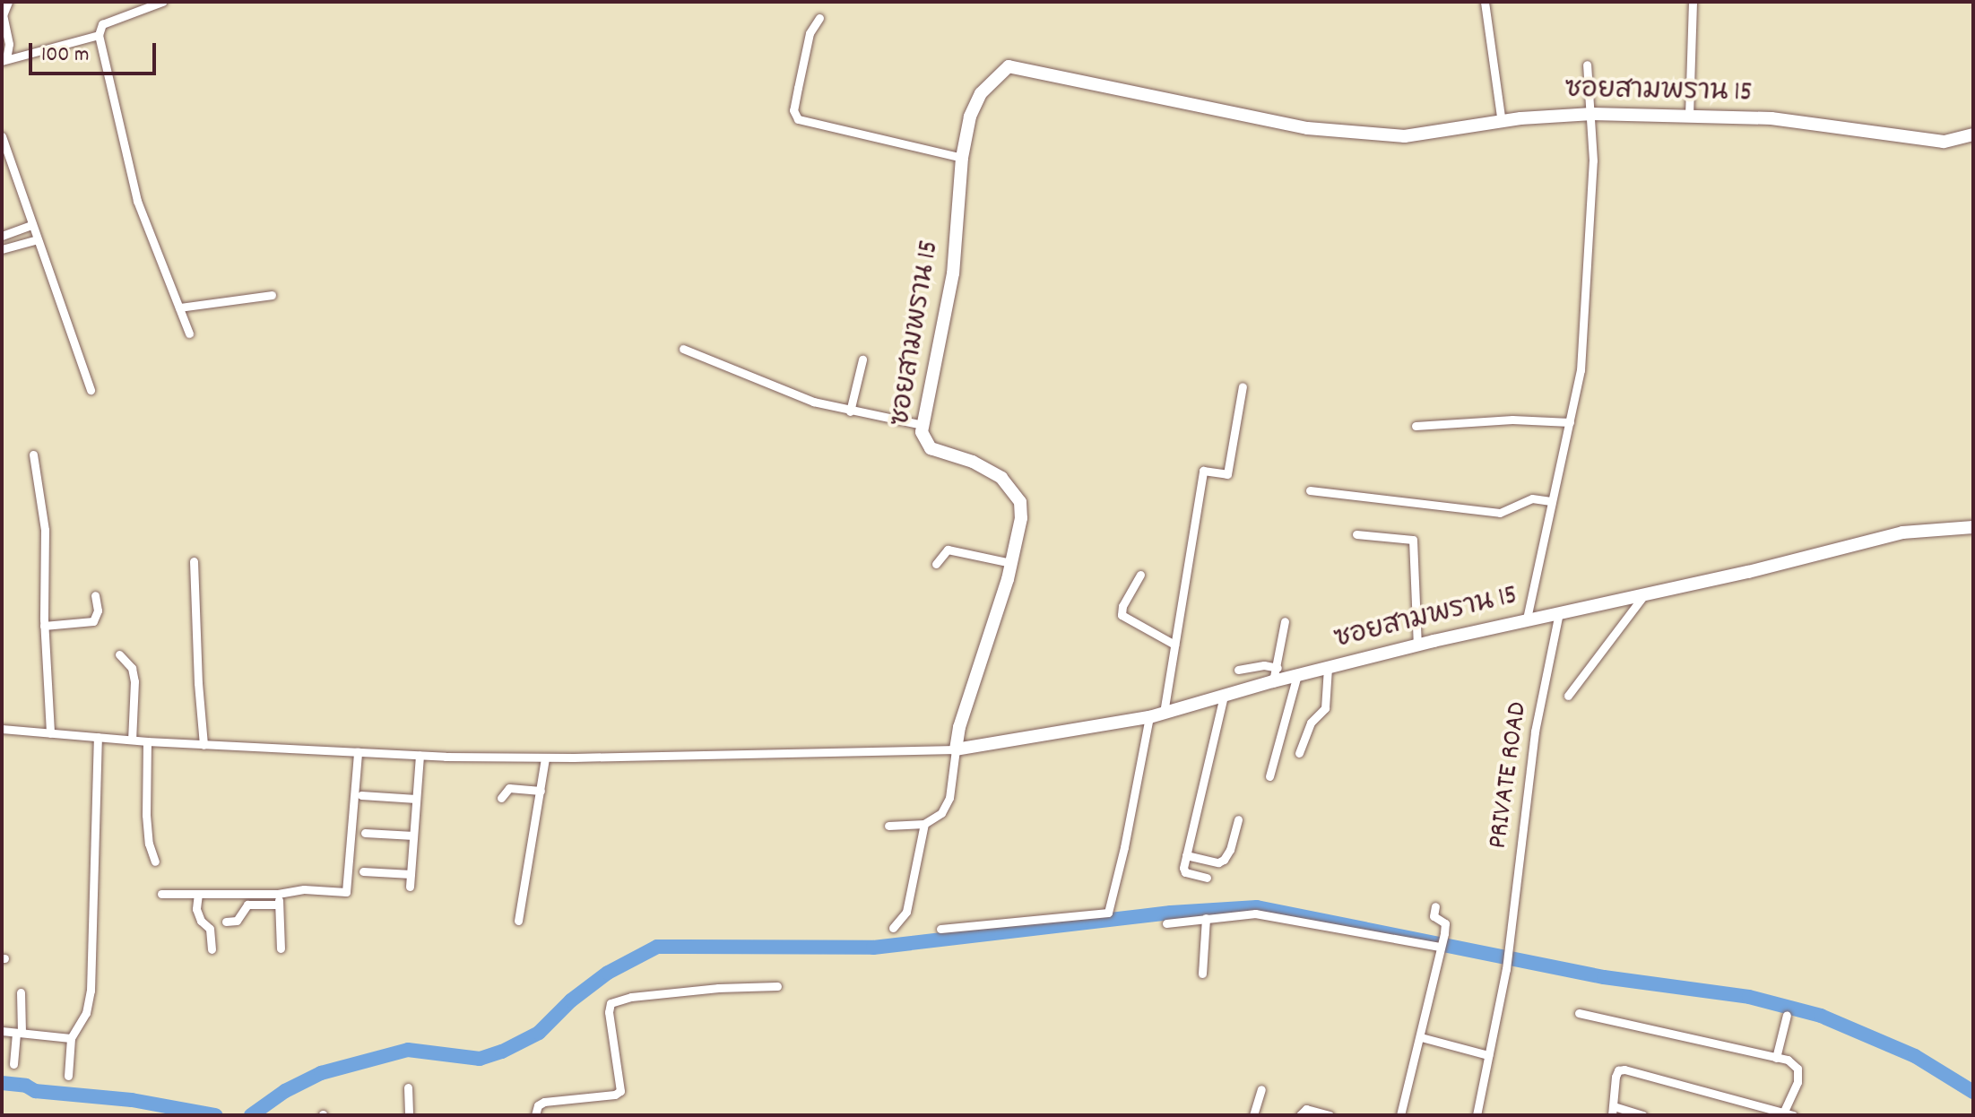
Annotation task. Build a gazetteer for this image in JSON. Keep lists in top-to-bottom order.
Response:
{
  "streets": {
    "street": ["ซอยสามพราน 15", "PRIVATE ROAD"]
  },
  "crossings": [
    ["ซอยสามพราน 15", "PRIVATE ROAD"]
  ],
  "scale_bar": "100 m"
}
